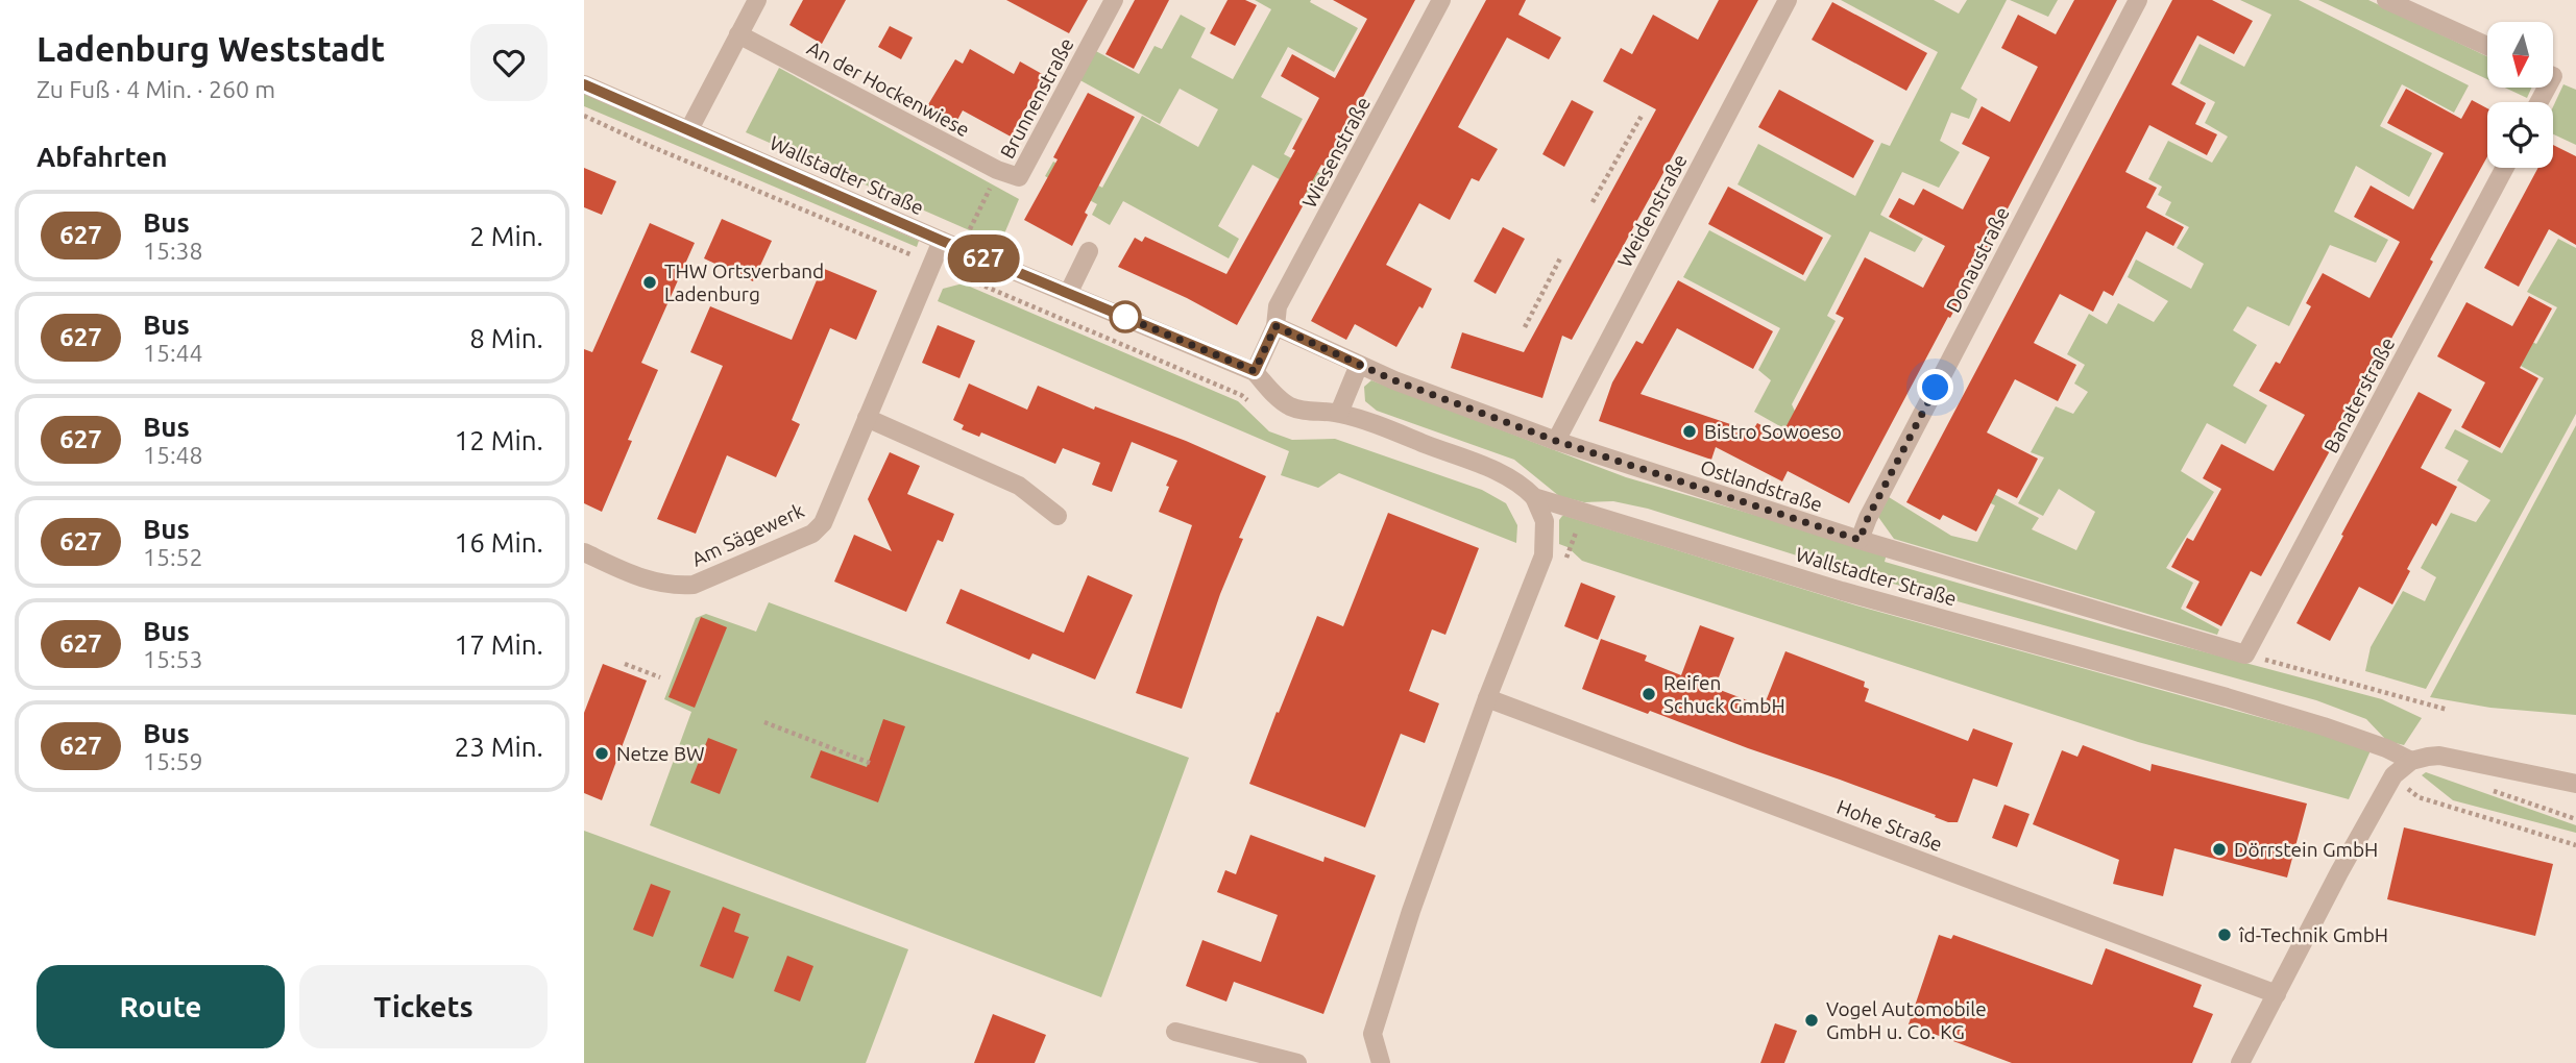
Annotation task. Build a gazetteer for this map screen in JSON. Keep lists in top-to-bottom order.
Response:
{
  "streets": {
    "street": [
      "An der Hockenwiese",
      "Brunnenstraße",
      "Wiesenstraße",
      "Wallstadter Straße",
      "Weidenstraße",
      "Donaustraße",
      "Banaterstraße",
      "Ostlandstraße",
      "Am Sägewerk",
      "Hohe Straße"
    ]
  },
  "crossings": [
    ["An der Hockenwiese", "Brunnenstraße"],
    ["Wiesenstraße", "Wallstadter Straße"],
    ["Wiesenstraße", "Ostlandstraße"],
    ["Wallstadter Straße", "Am Sägewerk"],
    ["Weidenstraße", "Ostlandstraße"],
    ["Donaustraße", "Ostlandstraße"],
    ["Banaterstraße", "Ostlandstraße"]
  ],
  "places": [
    "THW Ortsverband Ladenburg",
    "Bistro Sowoeso",
    "Reifen Schuck GmbH",
    "Netze BW",
    "Dörrstein GmbH",
    "îd-Technik GmbH",
    "Vogel Automobile GmbH u. Co. KG"
  ],
  "lines": ["bus line 627"],
  "north": "bottom",
  "page": {
    "heading": [
      ["Ladenburg Weststadt", "Zu Fuß · 4 Min. · 260 m"],
      "Abfahrten"
    ],
    "on_map": "627",
    "list": [
      {
        "mark": "627",
        "name": "Bus",
        "note": "15:38",
        "value": "2 Min."
      },
      {
        "mark": "627",
        "name": "Bus",
        "note": "15:44",
        "value": "8 Min."
      },
      {
        "mark": "627",
        "name": "Bus",
        "note": "15:48",
        "value": "12 Min."
      },
      {
        "mark": "627",
        "name": "Bus",
        "note": "15:52",
        "value": "16 Min."
      },
      {
        "mark": "627",
        "name": "Bus",
        "note": "15:53",
        "value": "17 Min."
      },
      {
        "mark": "627",
        "name": "Bus",
        "note": "15:59",
        "value": "23 Min."
      }
    ],
    "buttons": ["Route", "Tickets"]
  }
}
